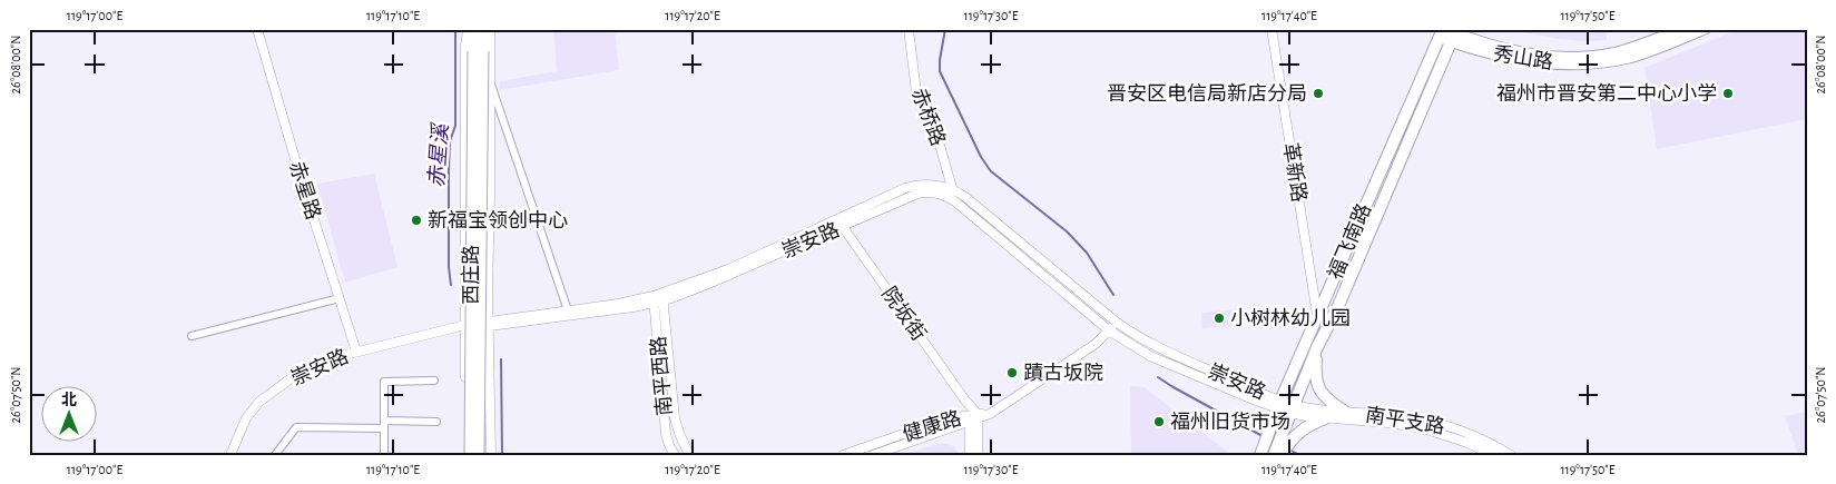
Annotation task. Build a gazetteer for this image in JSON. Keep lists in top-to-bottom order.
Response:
{
  "streets": {
    "main road": ["秀山路", "福飞南路", "西庄路"],
    "street": [
      "赤桥路",
      "革新路",
      "赤星路",
      "崇安路",
      "院坂街",
      "南平西路",
      "南平支路",
      "健康路"
    ]
  },
  "crossings": [
    ["秀山路", "福飞南路"],
    ["赤桥路", "崇安路"],
    ["革新路", "福飞南路"],
    ["赤星路", "崇安路"],
    ["崇安路", "福飞南路"],
    ["崇安路", "院坂街"],
    ["崇安路", "南平西路"],
    ["崇安路", "南平支路"],
    ["崇安路", "健康路"],
    ["福飞南路", "南平支路"],
    ["院坂街", "健康路"]
  ],
  "water": ["赤星溪"],
  "places": [
    "晋安区电信局新店分局",
    "福州市晋安第二中心小学",
    "新福宝领创中心",
    "小树林幼儿园",
    "蹟古坂院",
    "福州旧货市场"
  ],
  "north": "top",
  "coordinates": [
    "119°17'00\"E",
    "119°17'10\"E",
    "119°17'20\"E",
    "119°17'30\"E",
    "119°17'40\"E",
    "119°17'50\"E",
    "26°08'00\"N",
    "26°07'50\"N"
  ]
}
